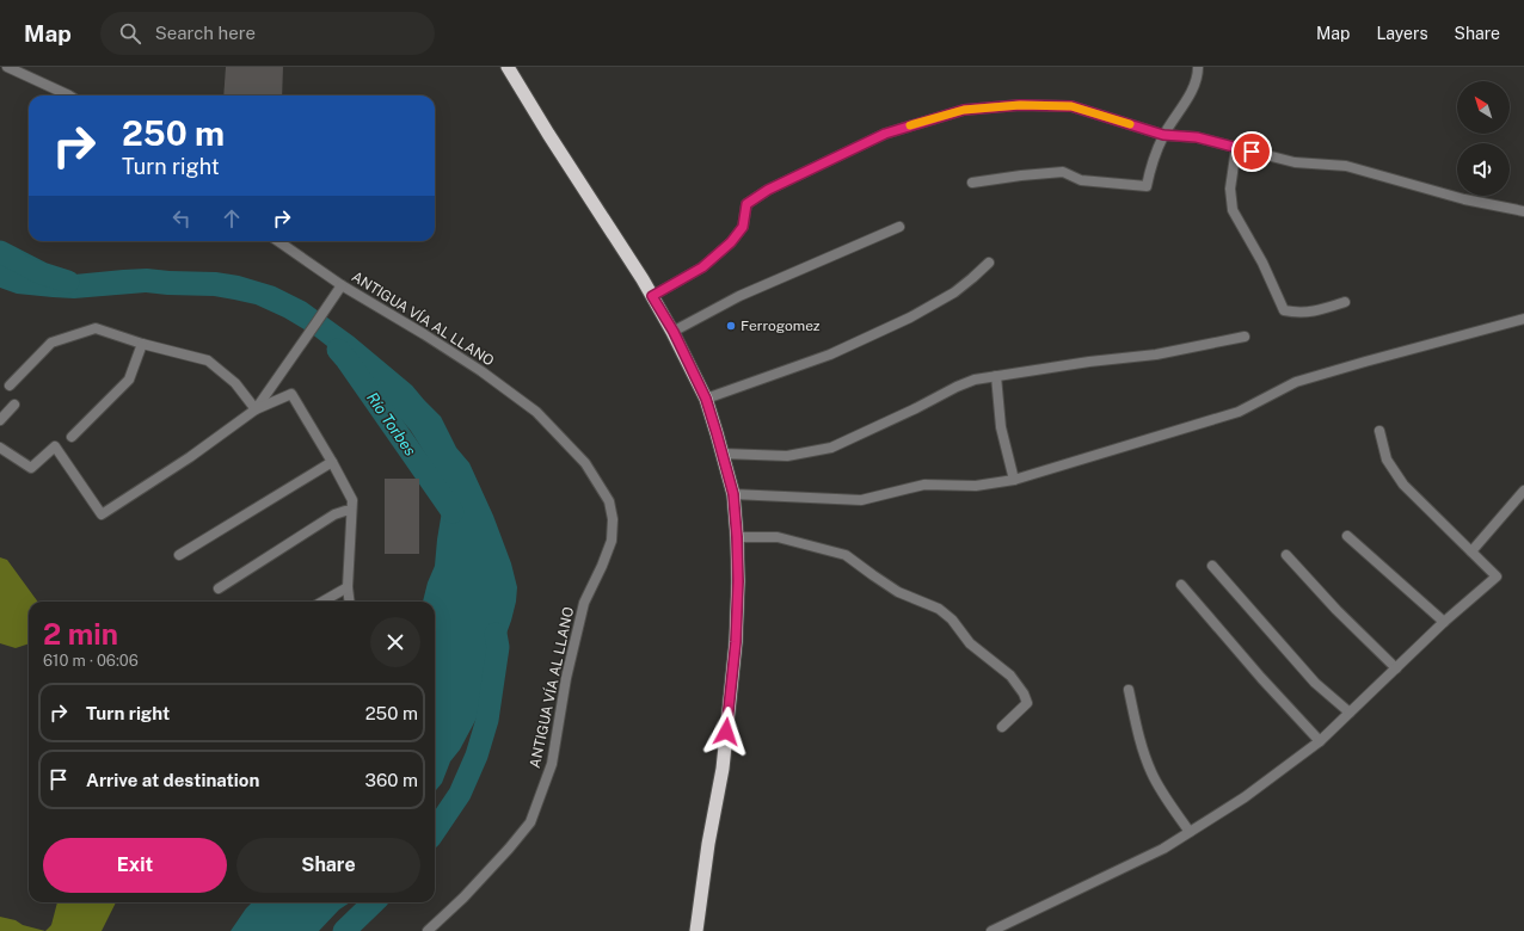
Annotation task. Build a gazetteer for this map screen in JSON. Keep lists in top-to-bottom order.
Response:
{
  "streets": {
    "street": ["ANTIGUA VÍA AL LLANO"]
  },
  "water": ["Río Torbes"],
  "places": ["Ferrogomez"],
  "north": "top left",
  "page": {
    "header": "Map",
    "search": "Search here",
    "nav": ["Map", "Layers", "Share"],
    "turn": ["250 m", "Turn right"],
    "heading": ["2 min", "610 m · 06:06"],
    "list": [
      {
        "name": "Turn right",
        "value": "250 m"
      },
      {
        "name": "Arrive at destination",
        "value": "360 m"
      }
    ],
    "buttons": ["Exit", "Share"]
  }
}
